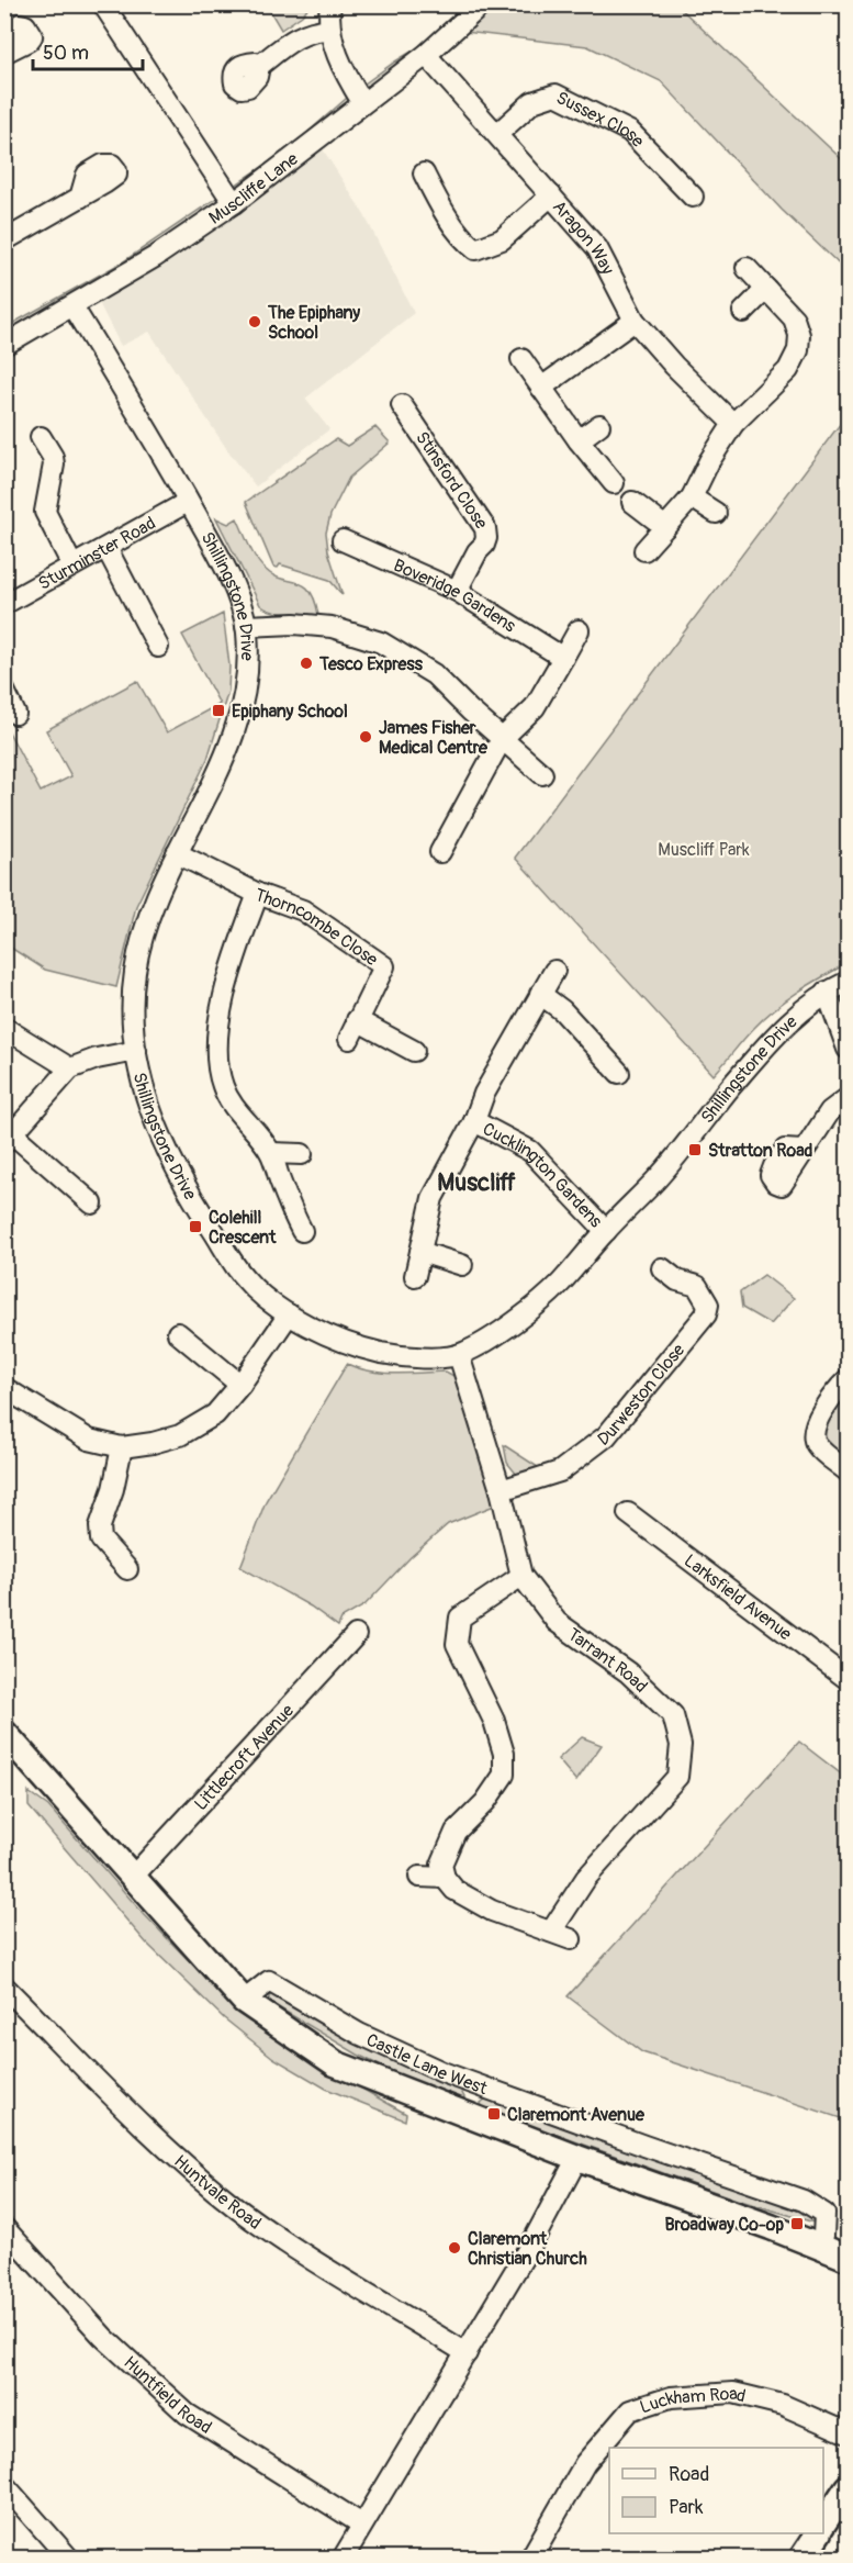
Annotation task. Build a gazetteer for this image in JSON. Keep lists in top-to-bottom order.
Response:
{
  "streets": {
    "main road": ["Castle Lane West"],
    "street": [
      "Sussex Close",
      "Muscliffe Lane",
      "Aragon Way",
      "Stinsford Close",
      "Sturminster Road",
      "Boveridge Gardens",
      "Shillingstone Drive",
      "Thorncombe Close",
      "Cucklington Gardens",
      "Durweston Close",
      "Larksfield Avenue",
      "Tarrant Road",
      "Littlecroft Avenue",
      "Huntvale Road",
      "Huntfield Road",
      "Luckham Road"
    ]
  },
  "crossings": [
    ["Sussex Close", "Aragon Way"],
    ["Muscliffe Lane", "Aragon Way"],
    ["Muscliffe Lane", "Shillingstone Drive"],
    ["Stinsford Close", "Boveridge Gardens"],
    ["Sturminster Road", "Shillingstone Drive"],
    ["Shillingstone Drive", "Thorncombe Close"],
    ["Shillingstone Drive", "Cucklington Gardens"],
    ["Shillingstone Drive", "Tarrant Road"],
    ["Durweston Close", "Tarrant Road"],
    ["Littlecroft Avenue", "Castle Lane West"]
  ],
  "districts": ["Muscliff"],
  "parks": ["Muscliff Park"],
  "places": {
    "other": [
      "The Epiphany School",
      "Tesco Express",
      "James Fisher Medical Centre",
      "Claremont Christian Church"
    ],
    "transit": [
      "Epiphany School",
      "Stratton Road",
      "Colehill Crescent",
      "Claremont Avenue",
      "Broadway Co-op"
    ]
  },
  "legend": ["Road", "Park"],
  "scale_bar": "50 m"
}
